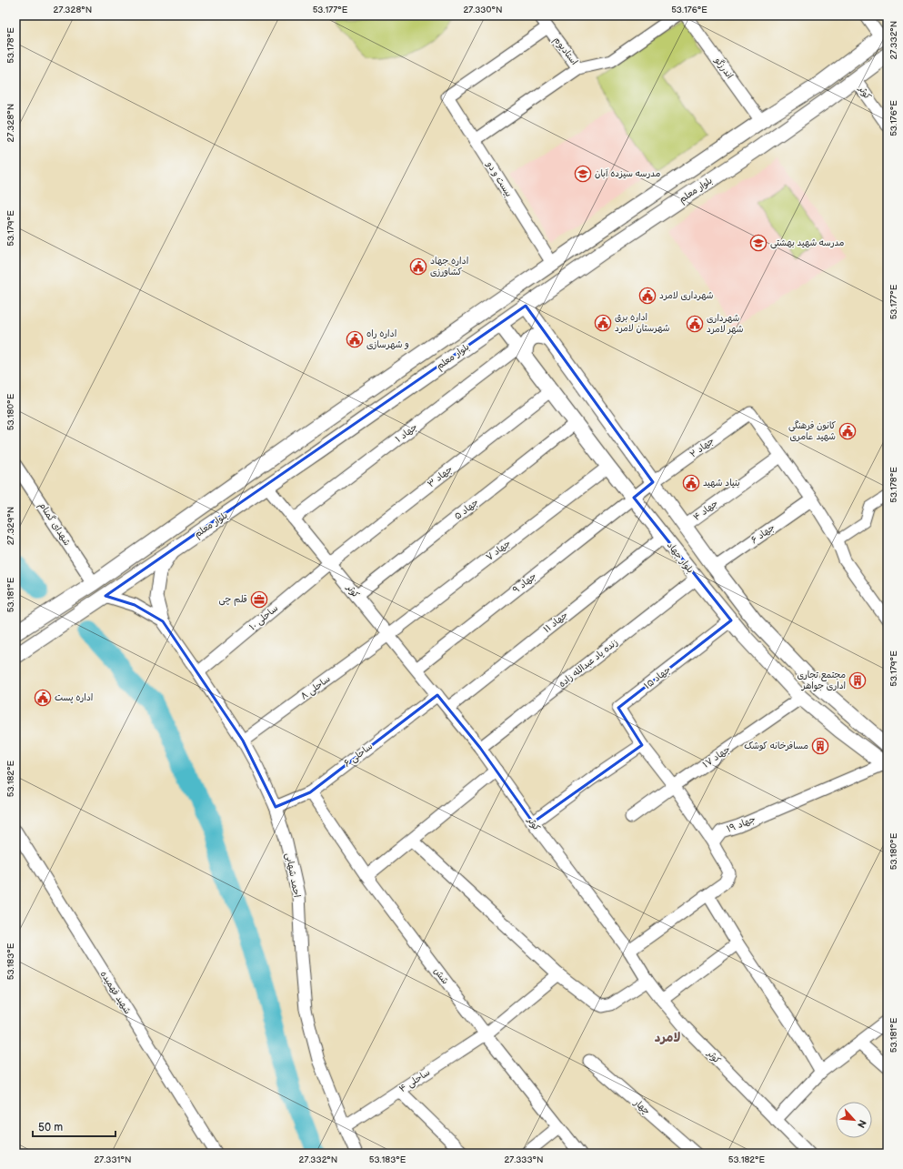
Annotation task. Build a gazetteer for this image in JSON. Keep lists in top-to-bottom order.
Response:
{
  "streets": {
    "street": [
      "استادیوم",
      "اندرزگو",
      "کوثر",
      "بیست و دو",
      "بلوار معلم",
      "جهاد ۱",
      "جهاد ۲",
      "جهاد ۳",
      "جهاد ۵",
      "جهاد ۴",
      "شهدای گمنام",
      "جهاد ۶",
      "جهاد ۷",
      "بلوار جهاد",
      "جهاد ۹",
      "ساحلی ۱۰",
      "جهاد ۱۱",
      "زنده یاد عبدالله زاده",
      "جهاد ۱۵",
      "ساحلی ۸",
      "ساحلی ۶",
      "جهاد ۱۷",
      "جهاد ۱۹",
      "احمد شهابی",
      "شش",
      "شهید فهمیده",
      "ساحلی ۴",
      "چهار"
    ]
  },
  "crossings": [
    ["استادیوم", "بیست و دو"],
    ["کوثر", "بلوار معلم"],
    ["کوثر", "جهاد ۱"],
    ["کوثر", "جهاد ۳"],
    ["کوثر", "جهاد ۵"],
    ["کوثر", "جهاد ۷"],
    ["کوثر", "جهاد ۹"],
    ["کوثر", "ساحلی ۱۰"],
    ["کوثر", "جهاد ۱۱"],
    ["کوثر", "زنده یاد عبدالله زاده"],
    ["کوثر", "ساحلی ۸"],
    ["کوثر", "ساحلی ۶"],
    ["بلوار معلم", "بلوار جهاد"],
    ["بلوار معلم", "احمد شهابی"],
    ["جهاد ۱", "بلوار جهاد"],
    ["جهاد ۲", "جهاد ۴"],
    ["جهاد ۲", "بلوار جهاد"],
    ["جهاد ۲", "جهاد ۹"],
    ["جهاد ۳", "بلوار جهاد"],
    ["جهاد ۳", "ساحلی ۱۰"],
    ["جهاد ۵", "بلوار جهاد"],
    ["جهاد ۷", "بلوار جهاد"],
    ["جهاد ۷", "ساحلی ۸"],
    ["بلوار جهاد", "جهاد ۹"],
    ["بلوار جهاد", "جهاد ۱۱"],
    ["بلوار جهاد", "زنده یاد عبدالله زاده"],
    ["بلوار جهاد", "جهاد ۱۵"],
    ["بلوار جهاد", "جهاد ۱۷"],
    ["بلوار جهاد", "جهاد ۱۹"],
    ["ساحلی ۱۰", "احمد شهابی"],
    ["ساحلی ۸", "احمد شهابی"],
    ["ساحلی ۶", "احمد شهابی"],
    ["ساحلی ۶", "شش"],
    ["احمد شهابی", "ساحلی ۴"],
    ["شش", "ساحلی ۴"]
  ],
  "districts": ["لامرد"],
  "places": {
    "school or university": ["مدرسه سیزده آبان", "مدرسه شهید بهشتی"],
    "public building": [
      "اداره جهاد کشاورزی",
      "شهرداری لامرد",
      "اداره برق شهرستان لامرد",
      "شهرداری شهر لامرد",
      "اداره راه و شهرسازی",
      "کانون فرهنگی شهید عامری",
      "بنیاد شهید",
      "اداره پست"
    ],
    "office": ["قلم چی"],
    "building": ["مجتمع تجاری اداری جواهر", "مسافرخانه کوشک"]
  },
  "scale_bar": "50 m",
  "north": "bottom right",
  "coordinates": [
    "27.328°N",
    "53.177°E",
    "27.330°N",
    "53.176°E",
    "27.332°N",
    "53.178°E",
    "53.179°E",
    "53.180°E",
    "27.329°N",
    "53.181°E",
    "53.182°E",
    "53.183°E",
    "27.331°N",
    "27.333°N"
  ]
}
